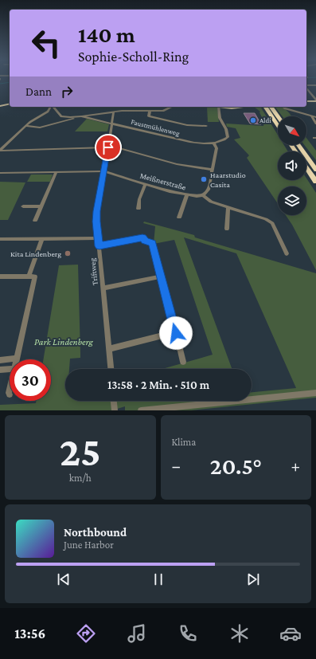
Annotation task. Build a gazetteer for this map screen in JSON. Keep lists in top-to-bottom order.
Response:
{
  "streets": {
    "street": ["Faustmühlenweg", "Meißnerstraße", "Triftweg"]
  },
  "crossings": [
    ["Faustmühlenweg", "Triftweg"],
    ["Meißnerstraße", "Triftweg"]
  ],
  "parks": ["Park Lindenberg"],
  "places": ["Aldi", "Haarstudio Casita", "Kita Lindenberg"],
  "north": "bottom right",
  "page": {
    "turn": ["140 m", "Sophie-Scholl-Ring"],
    "then": "Dann",
    "limit": "30",
    "trip": "13:58 · 2 Min. · 510 m",
    "tile": [
      ["25", "km/h"],
      "Klima"
    ],
    "heat": ["−", "20.5°", "+"],
    "song": ["Northbound", "June Harbor"],
    "tabs": "13:56"
  }
}
